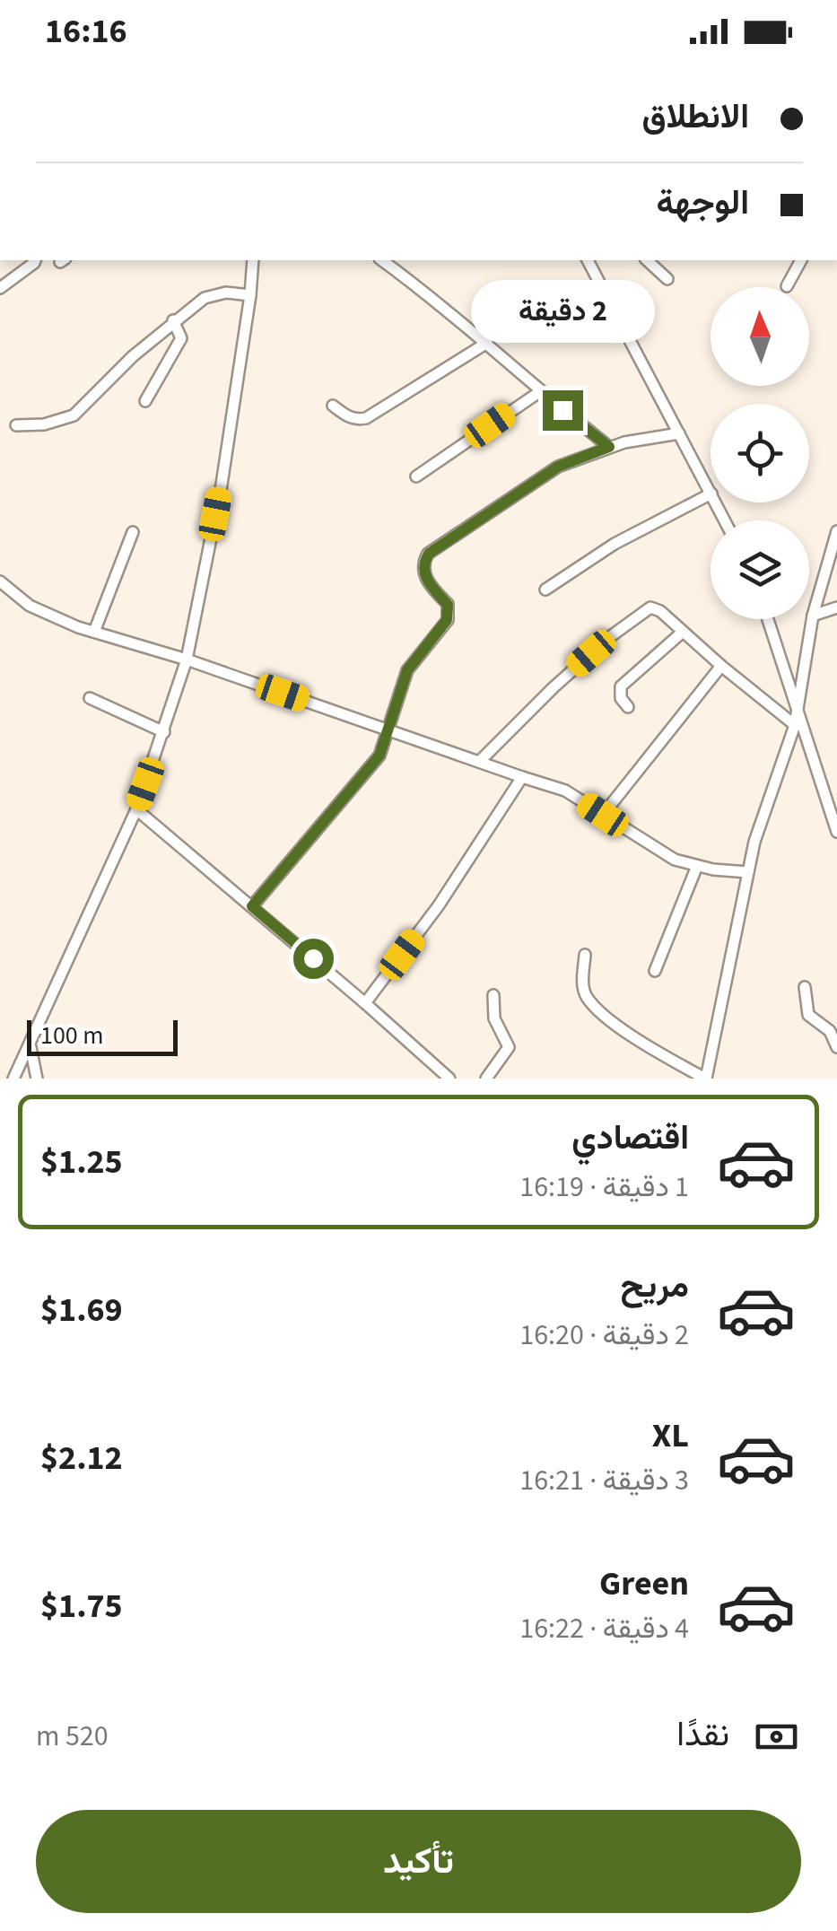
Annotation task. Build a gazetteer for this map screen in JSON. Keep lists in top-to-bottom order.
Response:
{
  "scale_bar": "100 m",
  "north": "top",
  "page": {
    "status": "16:16",
    "banner": ["الانطلاق", "الوجهة"],
    "bubble": "2 دقيقة",
    "scale": "100 m",
    "list": [
      {
        "name": "اقتصادي",
        "note": "1 دقيقة · 16:19",
        "value": "$1.25"
      },
      {
        "name": "مريح",
        "note": "2 دقيقة · 16:20",
        "value": "$1.69"
      },
      {
        "name": "XL",
        "note": "3 دقيقة · 16:21",
        "value": "$2.12"
      },
      {
        "name": "Green",
        "note": "4 دقيقة · 16:22",
        "value": "$1.75"
      }
    ],
    "pay": ["نقدًا", "520 m"],
    "buttons": "تأكيد"
  }
}
